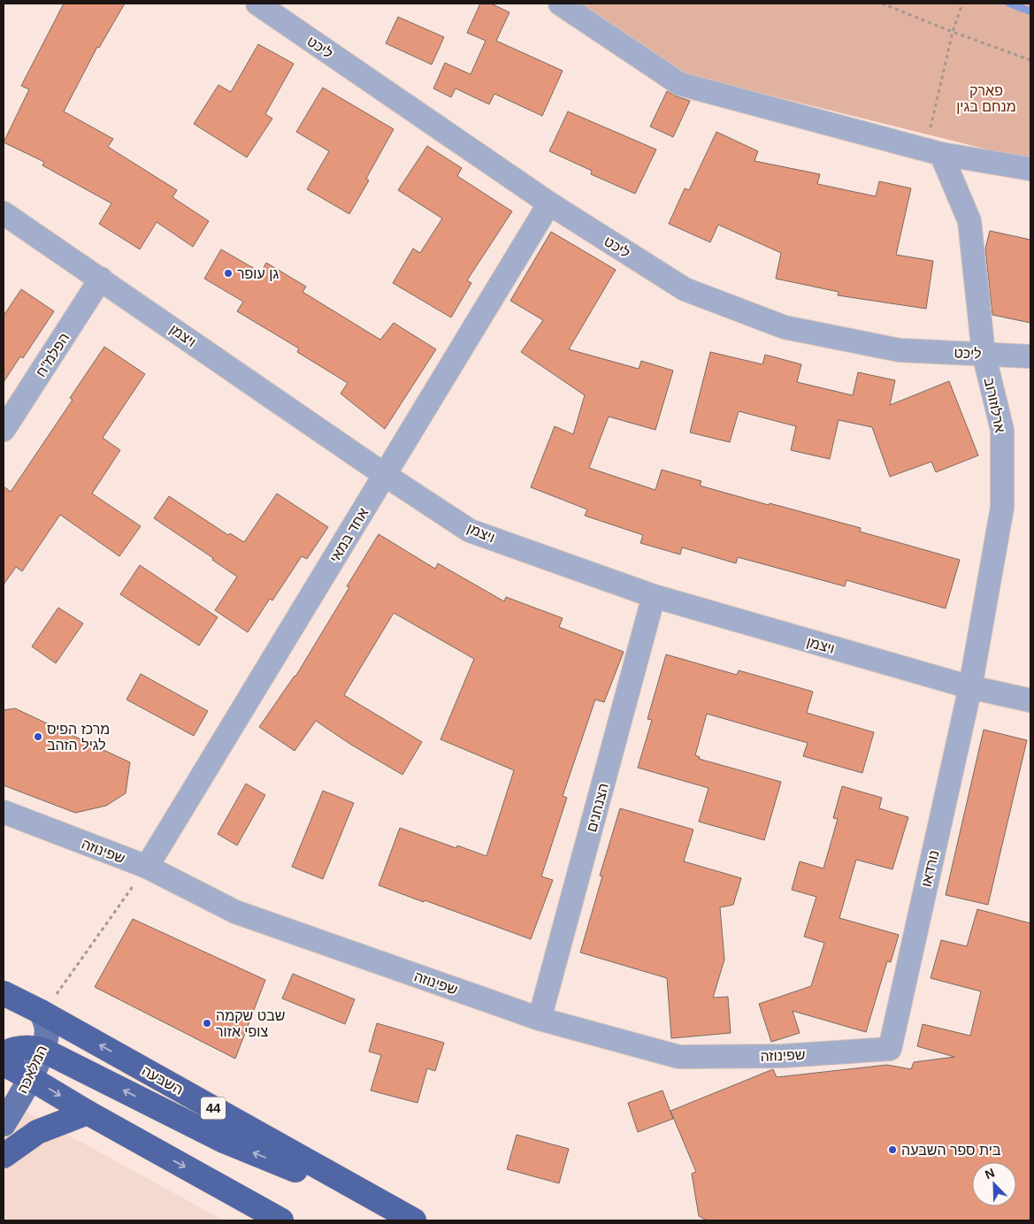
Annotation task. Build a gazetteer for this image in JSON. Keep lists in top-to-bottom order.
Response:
{
  "streets": {
    "highway": ["השבעה", "44"],
    "main road": ["המלאכה"],
    "street": [
      "ליכט",
      "ויצמן",
      "הפלמ\"ח",
      "ארלוזורוב",
      "אחד במאי",
      "הצנחנים",
      "שפינוזה",
      "נורדאו"
    ]
  },
  "crossings": [
    ["ליכט", "ארלוזורוב"],
    ["ליכט", "אחד במאי"],
    ["ויצמן", "הפלמ\"ח"],
    ["ויצמן", "ארלוזורוב"],
    ["ויצמן", "אחד במאי"],
    ["ויצמן", "הצנחנים"],
    ["ויצמן", "נורדאו"],
    ["ארלוזורוב", "נורדאו"],
    ["אחד במאי", "שפינוזה"],
    ["הצנחנים", "שפינוזה"],
    ["שפינוזה", "נורדאו"],
    ["המלאכה", "השבעה"]
  ],
  "parks": ["פארק מנחם בגין"],
  "places": [
    "גן עופר",
    "מרכז הפיס לגיל הזהב",
    "שבט שקמה צופי אזור",
    "בית ספר השבעה"
  ],
  "north": "top left"
}
